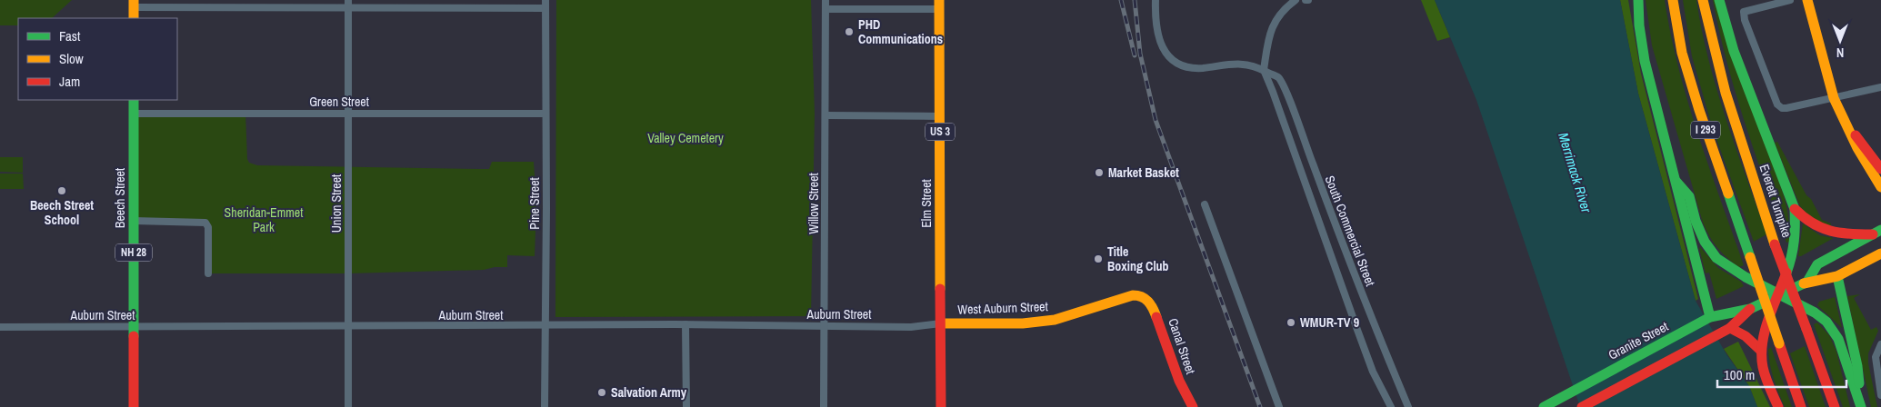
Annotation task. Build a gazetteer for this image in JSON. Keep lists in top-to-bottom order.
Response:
{
  "streets": {
    "main road": [
      "I 293",
      "US 3",
      "Beech Street",
      "Everett Turnpike",
      "Elm Street",
      "NH 28",
      "West Auburn Street",
      "Granite Street",
      "Canal Street"
    ],
    "street": [
      "Green Street",
      "Union Street",
      "Pine Street",
      "Willow Street",
      "South Commercial Street",
      "Auburn Street"
    ]
  },
  "crossings": [
    ["Green Street", "Beech Street"],
    ["Green Street", "Union Street"],
    ["Green Street", "Pine Street"],
    ["Beech Street", "Auburn Street"],
    ["Union Street", "Auburn Street"],
    ["Pine Street", "Auburn Street"],
    ["Willow Street", "Auburn Street"],
    ["Elm Street", "West Auburn Street"],
    ["Elm Street", "Auburn Street"],
    ["West Auburn Street", "Auburn Street"],
    ["West Auburn Street", "Canal Street"]
  ],
  "water": ["Merrimack River"],
  "parks": ["Valley Cemetery", "Sheridan-Emmet Park"],
  "places": [
    "PHD Communications",
    "Market Basket",
    "Beech Street School",
    "Title Boxing Club",
    "WMUR-TV 9",
    "Salvation Army"
  ],
  "legend": ["Fast", "Slow", "Jam"],
  "scale_bar": "100 m",
  "north": "bottom"
}
